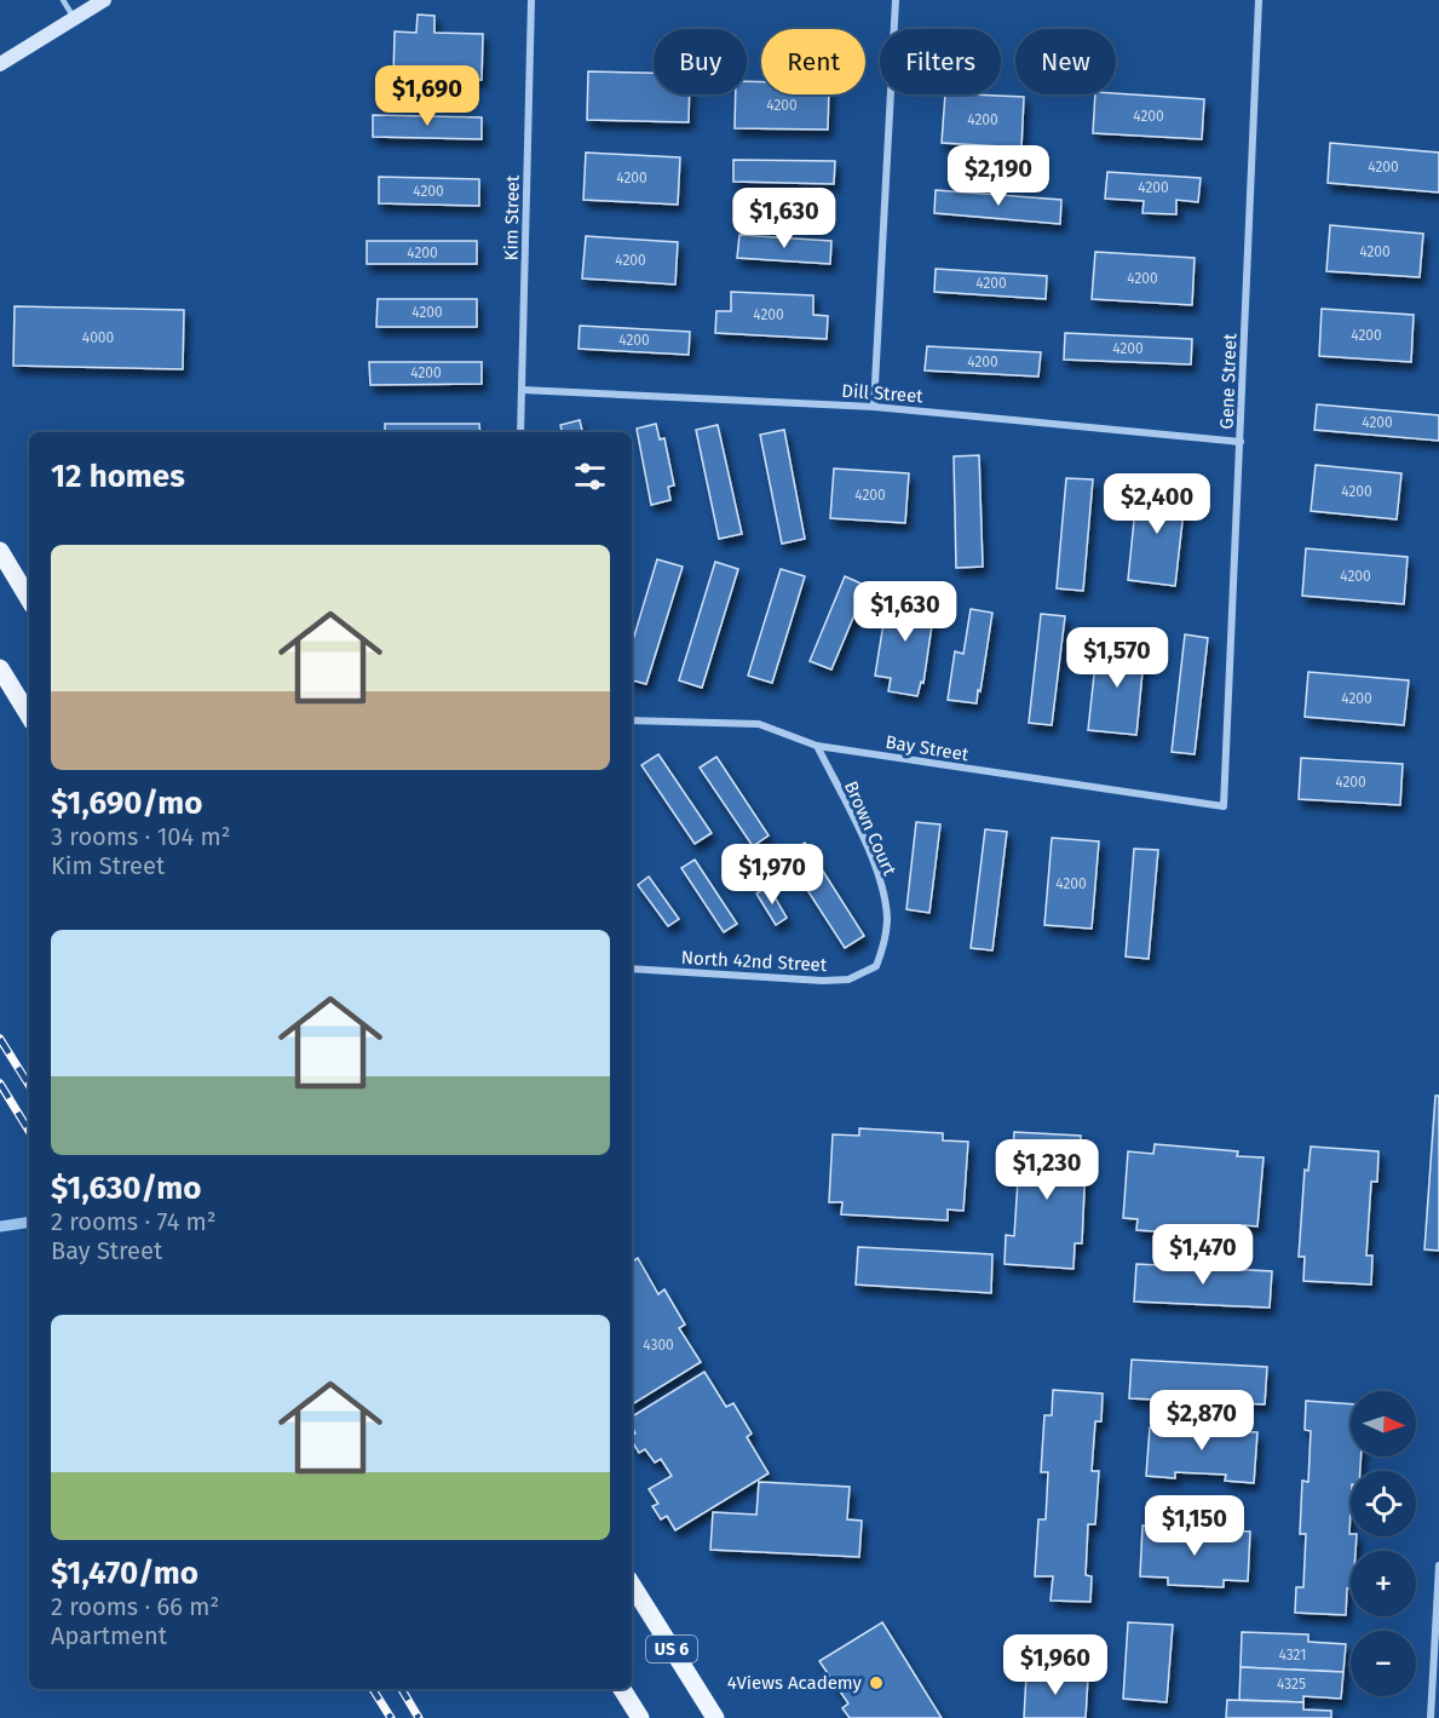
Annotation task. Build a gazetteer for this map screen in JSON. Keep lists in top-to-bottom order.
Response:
{
  "streets": {
    "main road": ["US 6"],
    "street": [
      "Kim Street",
      "Gene Street",
      "Dill Street",
      "Bay Street",
      "Brown Court",
      "North 42nd Street"
    ]
  },
  "crossings": [
    ["Kim Street", "Dill Street"],
    ["Gene Street", "Dill Street"],
    ["Gene Street", "Bay Street"],
    ["Bay Street", "Brown Court"],
    ["Brown Court", "North 42nd Street"]
  ],
  "places": ["4Views Academy"],
  "house_numbers": [
    "4200",
    "4200",
    "4200",
    "4200",
    "4200",
    "4200",
    "4200",
    "4200",
    "4200",
    "4200",
    "4200",
    "4200",
    "4200",
    "4200",
    "4200",
    "4000",
    "4200",
    "4200",
    "4200",
    "4200",
    "4200",
    "4200",
    "4200",
    "4200",
    "4200",
    "4200",
    "4200",
    "4300",
    "4321",
    "4325"
  ],
  "north": "right",
  "page": {
    "chip": [
      "Buy",
      "Rent",
      "Filters",
      "New"
    ],
    "price": [
      "$1,690",
      "$2,190",
      "$1,630",
      "$2,400",
      "$1,630",
      "$1,570",
      "$1,970",
      "$1,230",
      "$1,470",
      "$2,870",
      "$1,150",
      "$1,960"
    ],
    "heading": "12 homes",
    "list": [
      {
        "name": "$1,690/mo",
        "note": "3 rooms · 104 m² · Kim Street"
      },
      {
        "name": "$1,630/mo",
        "note": "2 rooms · 74 m² · Bay Street"
      },
      {
        "name": "$1,470/mo",
        "note": "2 rooms · 66 m² · Apartment"
      }
    ],
    "map_buttons": ["+", "−"]
  }
}
